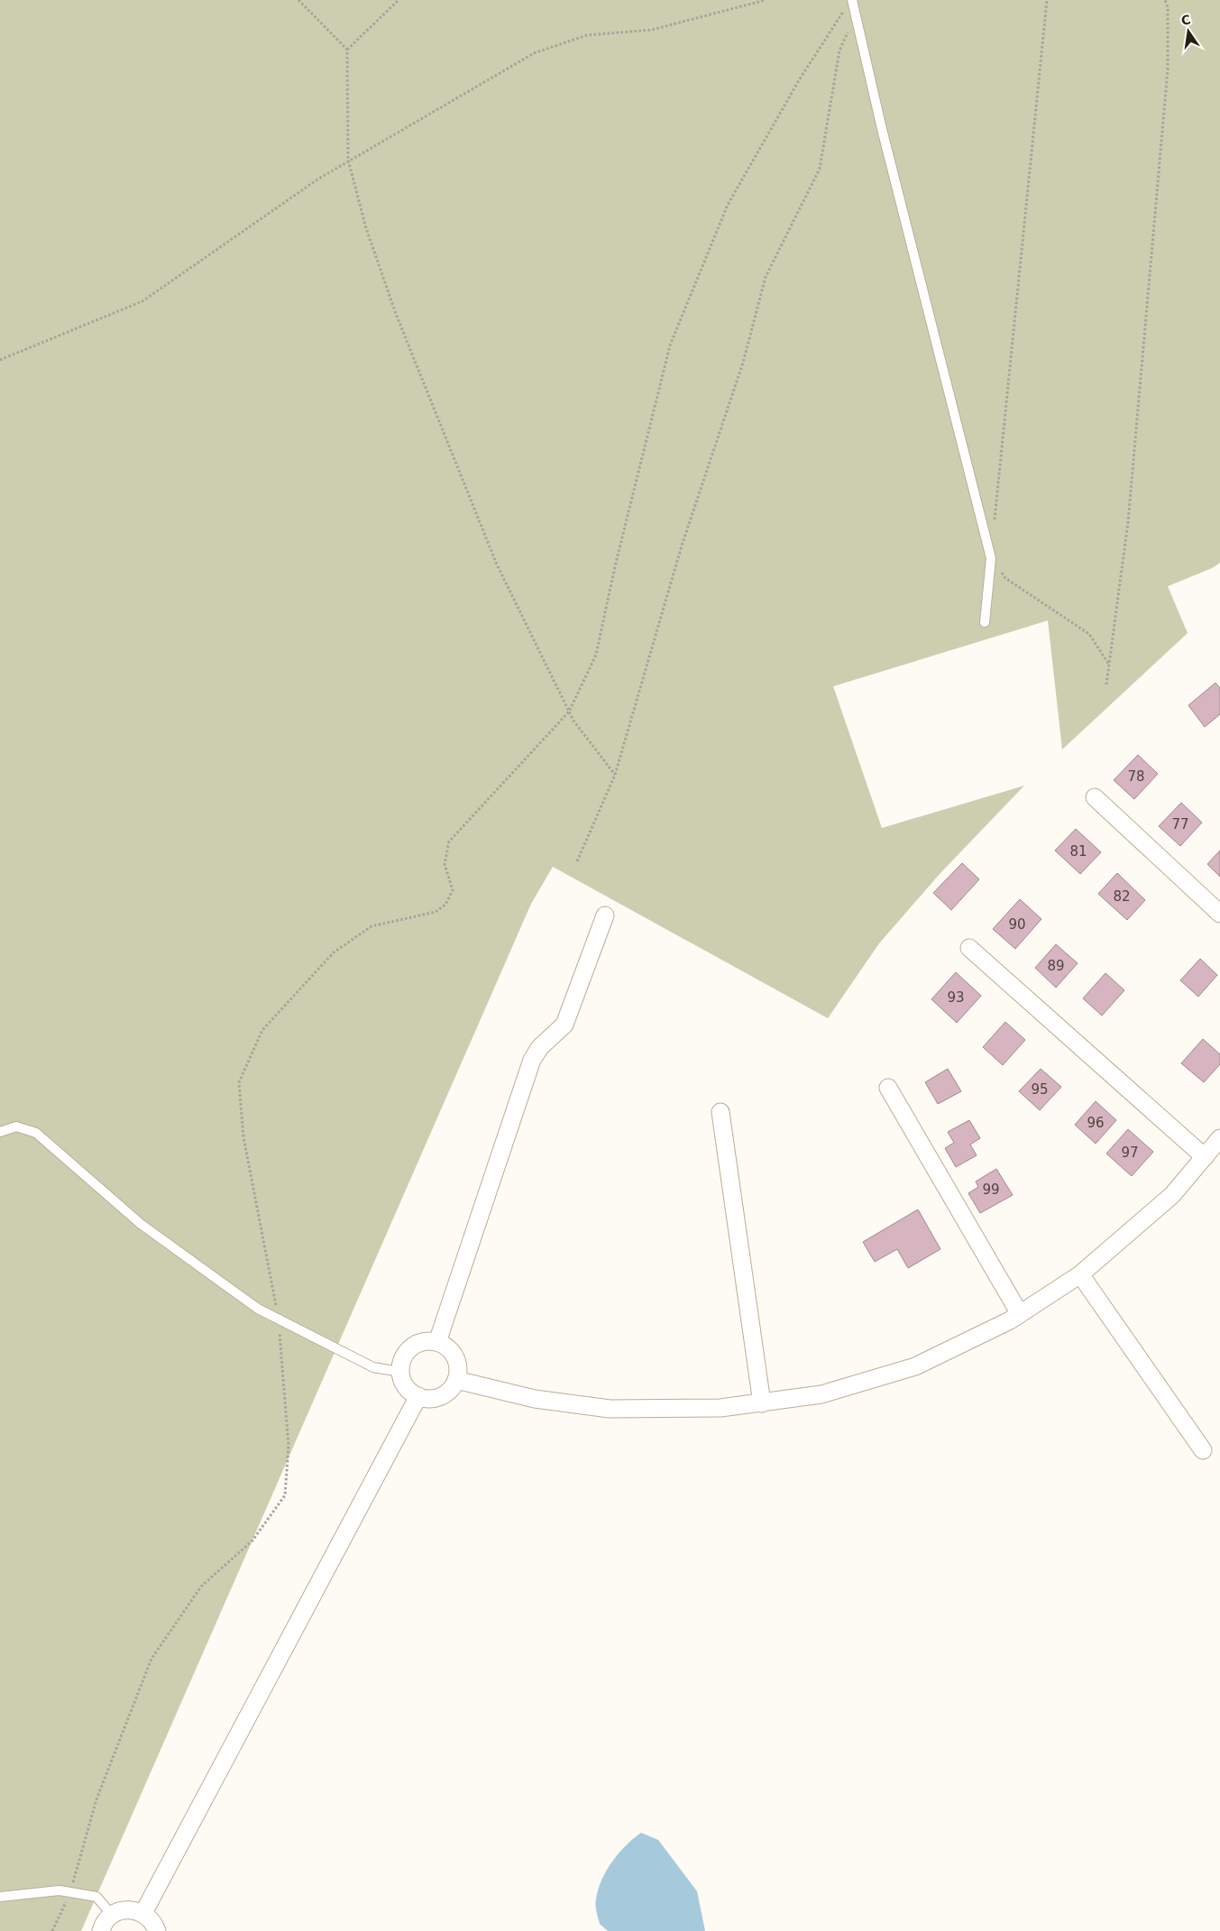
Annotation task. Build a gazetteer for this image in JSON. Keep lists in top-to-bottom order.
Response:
{
  "house_numbers": [
    "78",
    "77",
    "81",
    "82",
    "90",
    "89",
    "93",
    "95",
    "96",
    "97",
    "99"
  ],
  "north": "top"
}
